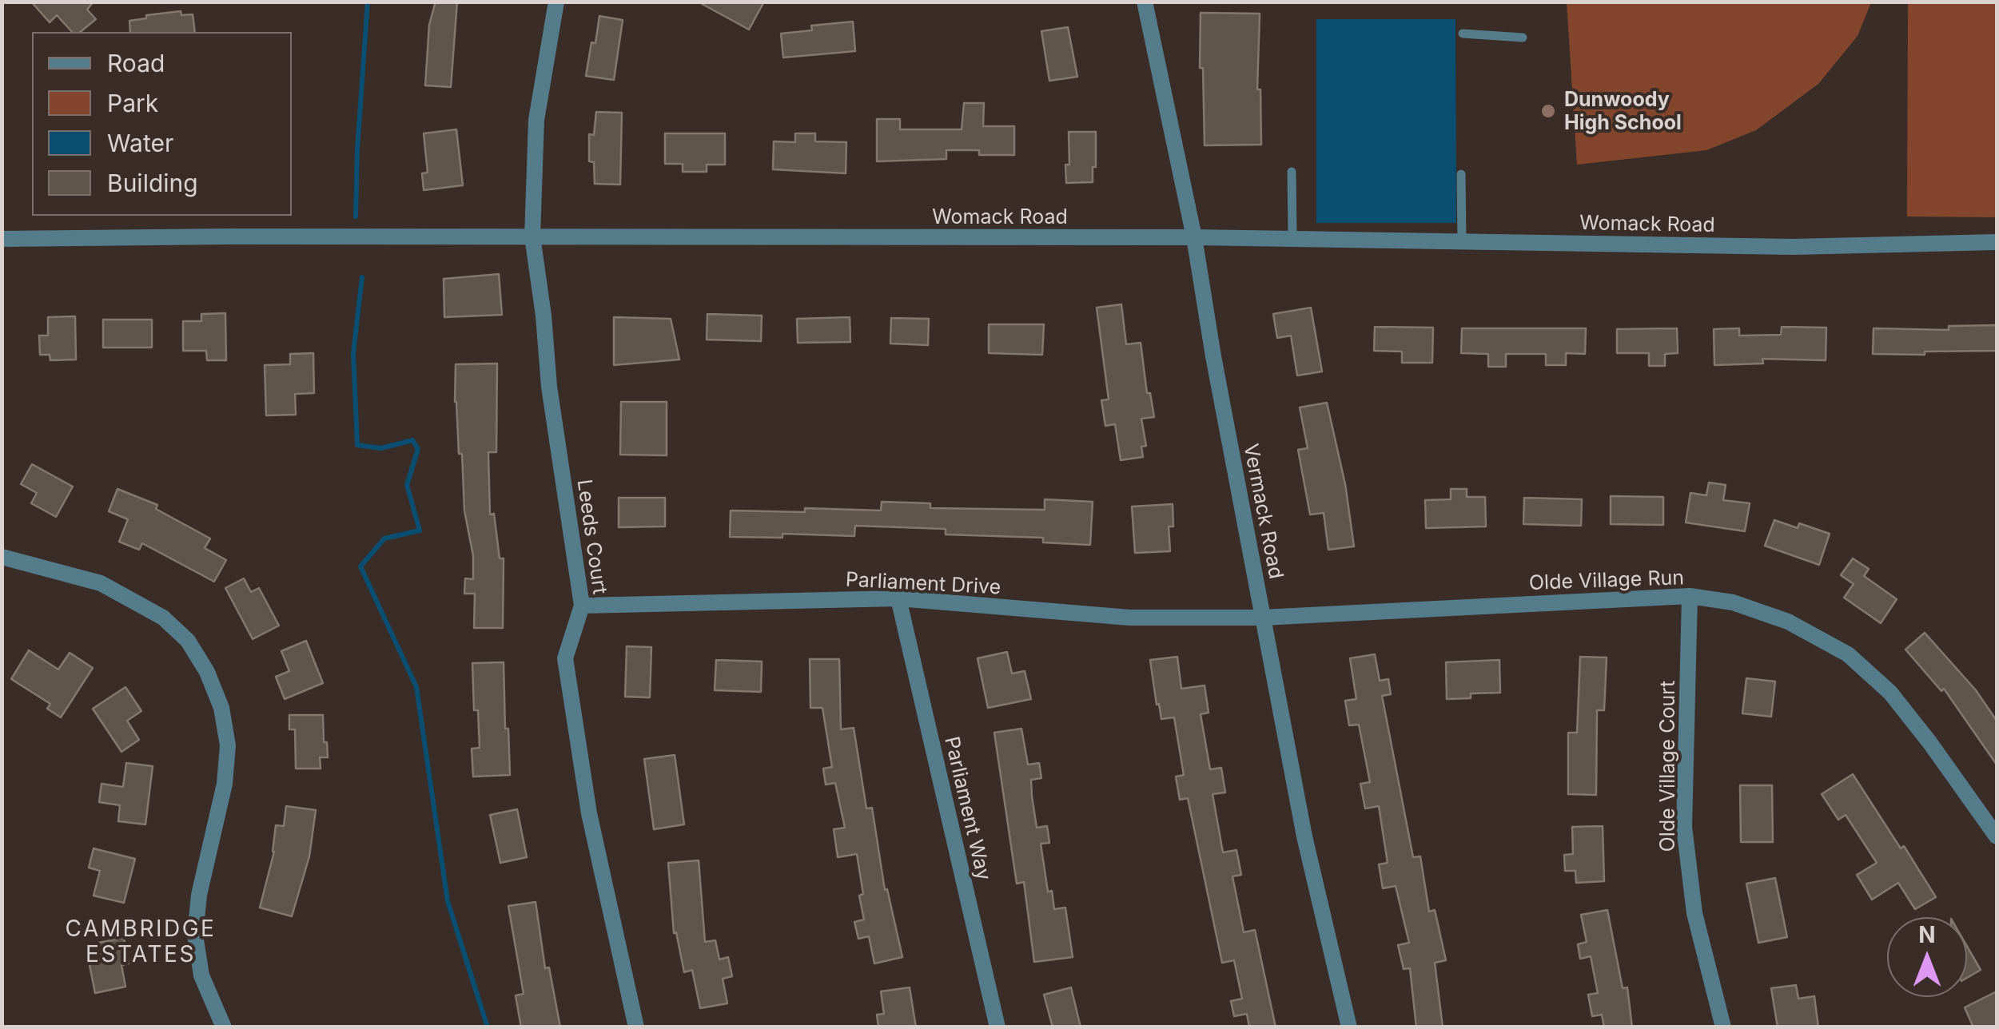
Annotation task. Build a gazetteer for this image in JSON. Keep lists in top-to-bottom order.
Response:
{
  "streets": {
    "street": [
      "Womack Road",
      "Vermack Road",
      "Leeds Court",
      "Olde Village Run",
      "Parliament Drive",
      "Olde Village Court",
      "Parliament Way"
    ]
  },
  "crossings": [
    ["Womack Road", "Vermack Road"],
    ["Womack Road", "Leeds Court"],
    ["Vermack Road", "Olde Village Run"],
    ["Vermack Road", "Parliament Drive"],
    ["Leeds Court", "Parliament Drive"],
    ["Olde Village Run", "Parliament Drive"],
    ["Olde Village Run", "Olde Village Court"],
    ["Parliament Drive", "Parliament Way"]
  ],
  "districts": ["CAMBRIDGE ESTATES"],
  "places": ["Dunwoody High School"],
  "legend": [
    "Road",
    "Park",
    "Water",
    "Building"
  ],
  "north": "top"
}
